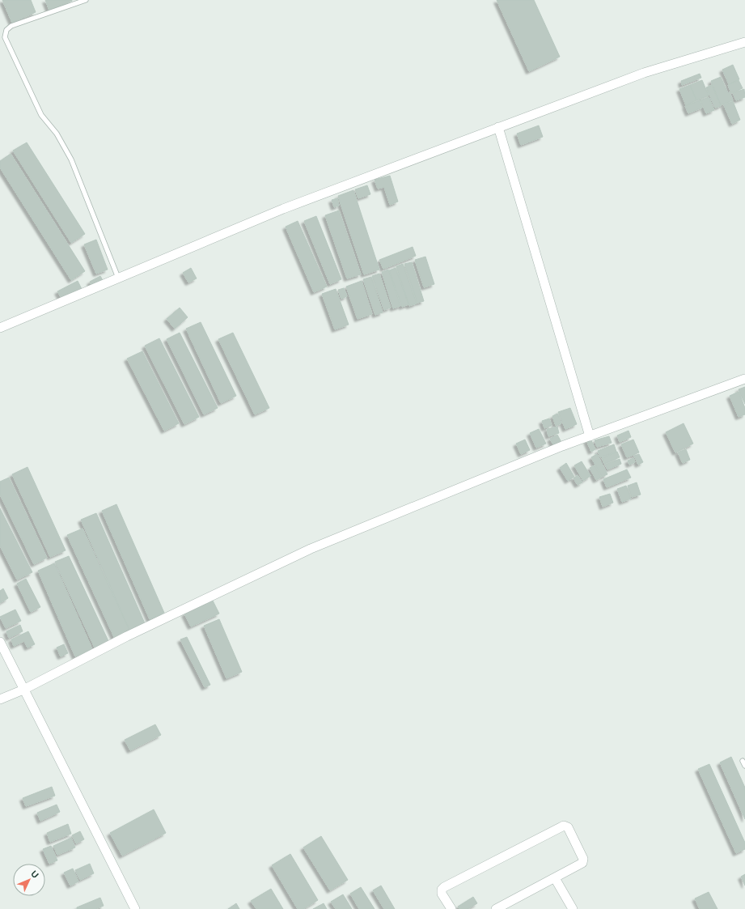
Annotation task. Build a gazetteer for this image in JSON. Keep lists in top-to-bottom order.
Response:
{
  "north": "top right"
}
